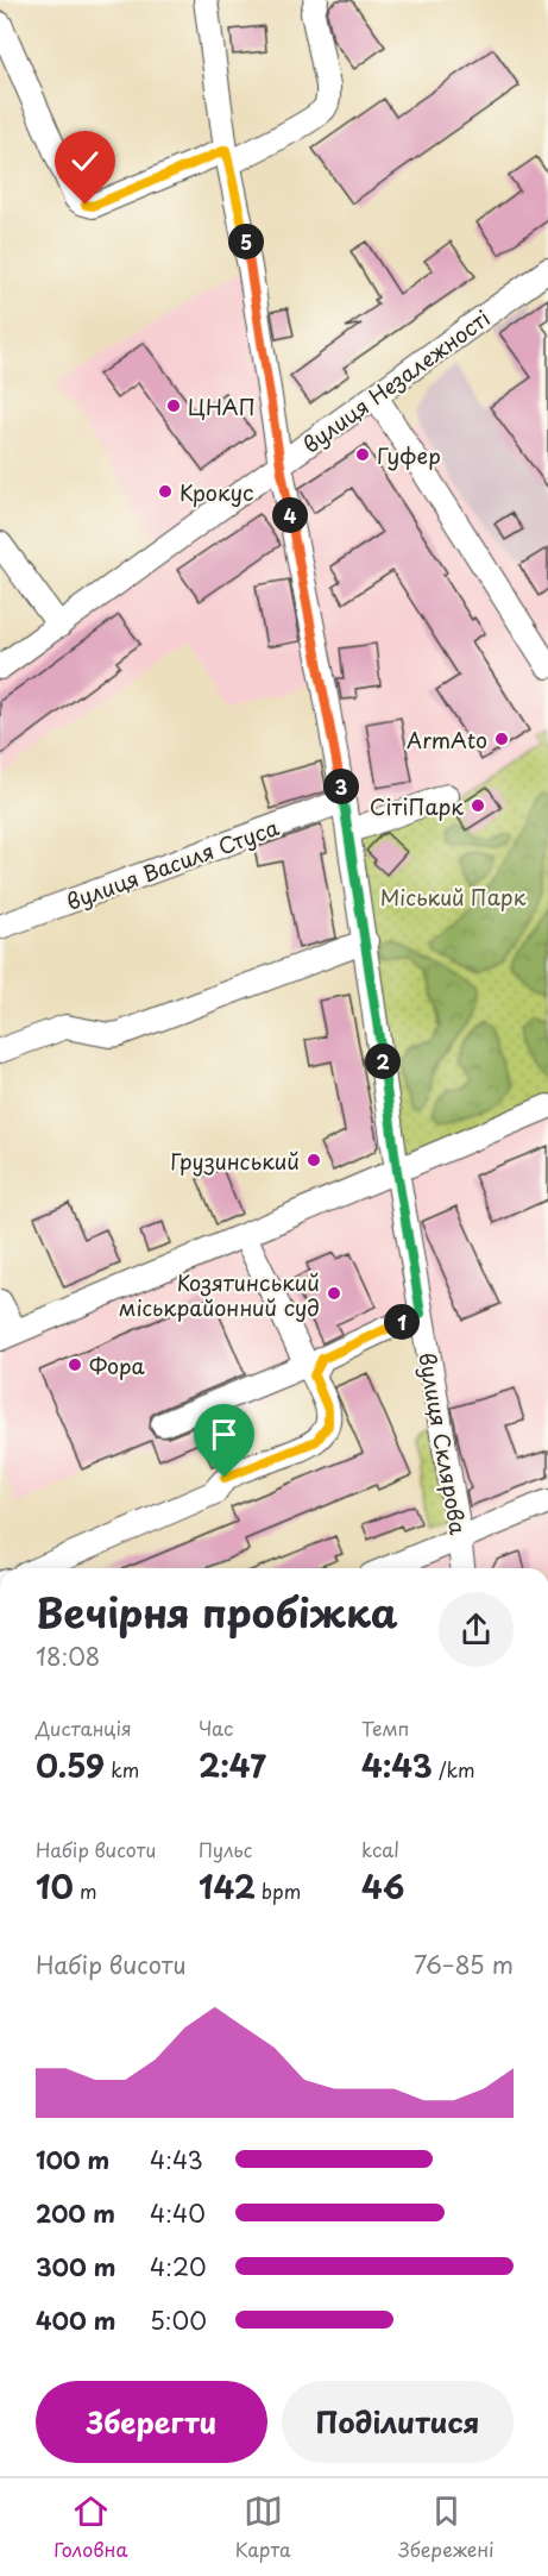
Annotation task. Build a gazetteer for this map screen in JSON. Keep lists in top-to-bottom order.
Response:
{
  "streets": {
    "street": ["вулиця Незалежності", "вулиця Василя Стуса", "вулиця Склярова"]
  },
  "crossings": [
    ["вулиця Незалежності", "вулиця Склярова"],
    ["вулиця Василя Стуса", "вулиця Склярова"]
  ],
  "parks": ["Міський Парк"],
  "places": [
    "ЦНАП",
    "Гуфер",
    "Крокус",
    "ArmAto",
    "СітіПарк",
    "Грузинський",
    "Козятинський міськрайонний суд",
    "Фора"
  ],
  "page": {
    "pins": [
      "5",
      "4",
      "3",
      "2",
      "1"
    ],
    "heading": ["Вечірня пробіжка", "18:08"],
    "stats": [
      ["Дистанція", "0.59 km"],
      ["Час", "2:47"],
      ["Темп", "4:43 /km"],
      ["Набір висоти", "10 m"],
      ["Пульс", "142 bpm"],
      ["kcal", "46"]
    ],
    "chart": ["Набір висоти", "76–85 m"],
    "list": [
      {
        "name": "100 m",
        "note": "4:43"
      },
      {
        "name": "200 m",
        "note": "4:40"
      },
      {
        "name": "300 m",
        "note": "4:20"
      },
      {
        "name": "400 m",
        "note": "5:00"
      }
    ],
    "buttons": ["Зберегти", "Поділитися"],
    "tabs": ["Головна", "Карта", "Збережені"]
  }
}
